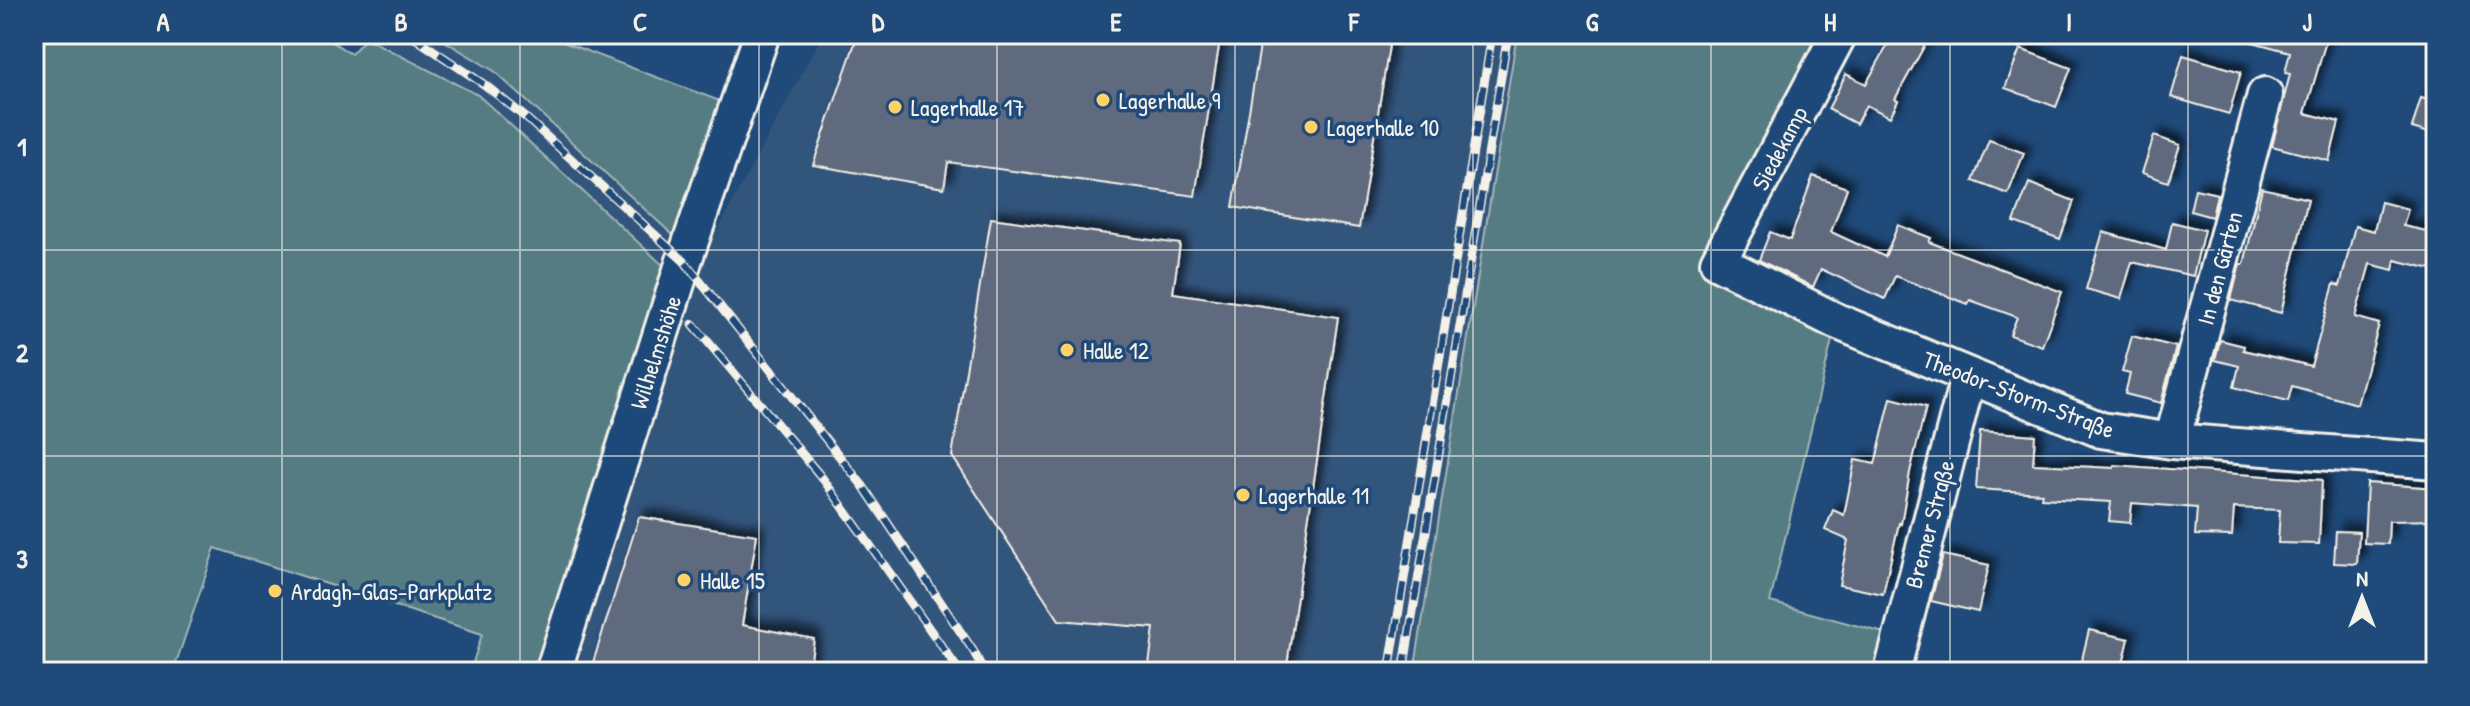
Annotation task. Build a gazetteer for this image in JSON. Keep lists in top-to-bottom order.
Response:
{
  "streets": {
    "street": [
      "Siedekamp",
      "In den Gärten",
      "Wilhelmshöhe",
      "Theodor-Storm-Straße",
      "Bremer Straße"
    ]
  },
  "crossings": [
    ["Siedekamp", "Theodor-Storm-Straße"],
    ["In den Gärten", "Theodor-Storm-Straße"],
    ["Theodor-Storm-Straße", "Bremer Straße"]
  ],
  "places": [
    "Lagerhalle 9",
    "Lagerhalle 17",
    "Lagerhalle 10",
    "Halle 12",
    "Lagerhalle 11",
    "Halle 15",
    "Ardagh-Glas-Parkplatz"
  ],
  "north": "top",
  "grid": {
    "columns": [
      "A",
      "B",
      "C",
      "D",
      "E",
      "F",
      "G",
      "H",
      "I",
      "J"
    ],
    "rows": ["1", "2", "3"]
  }
}
